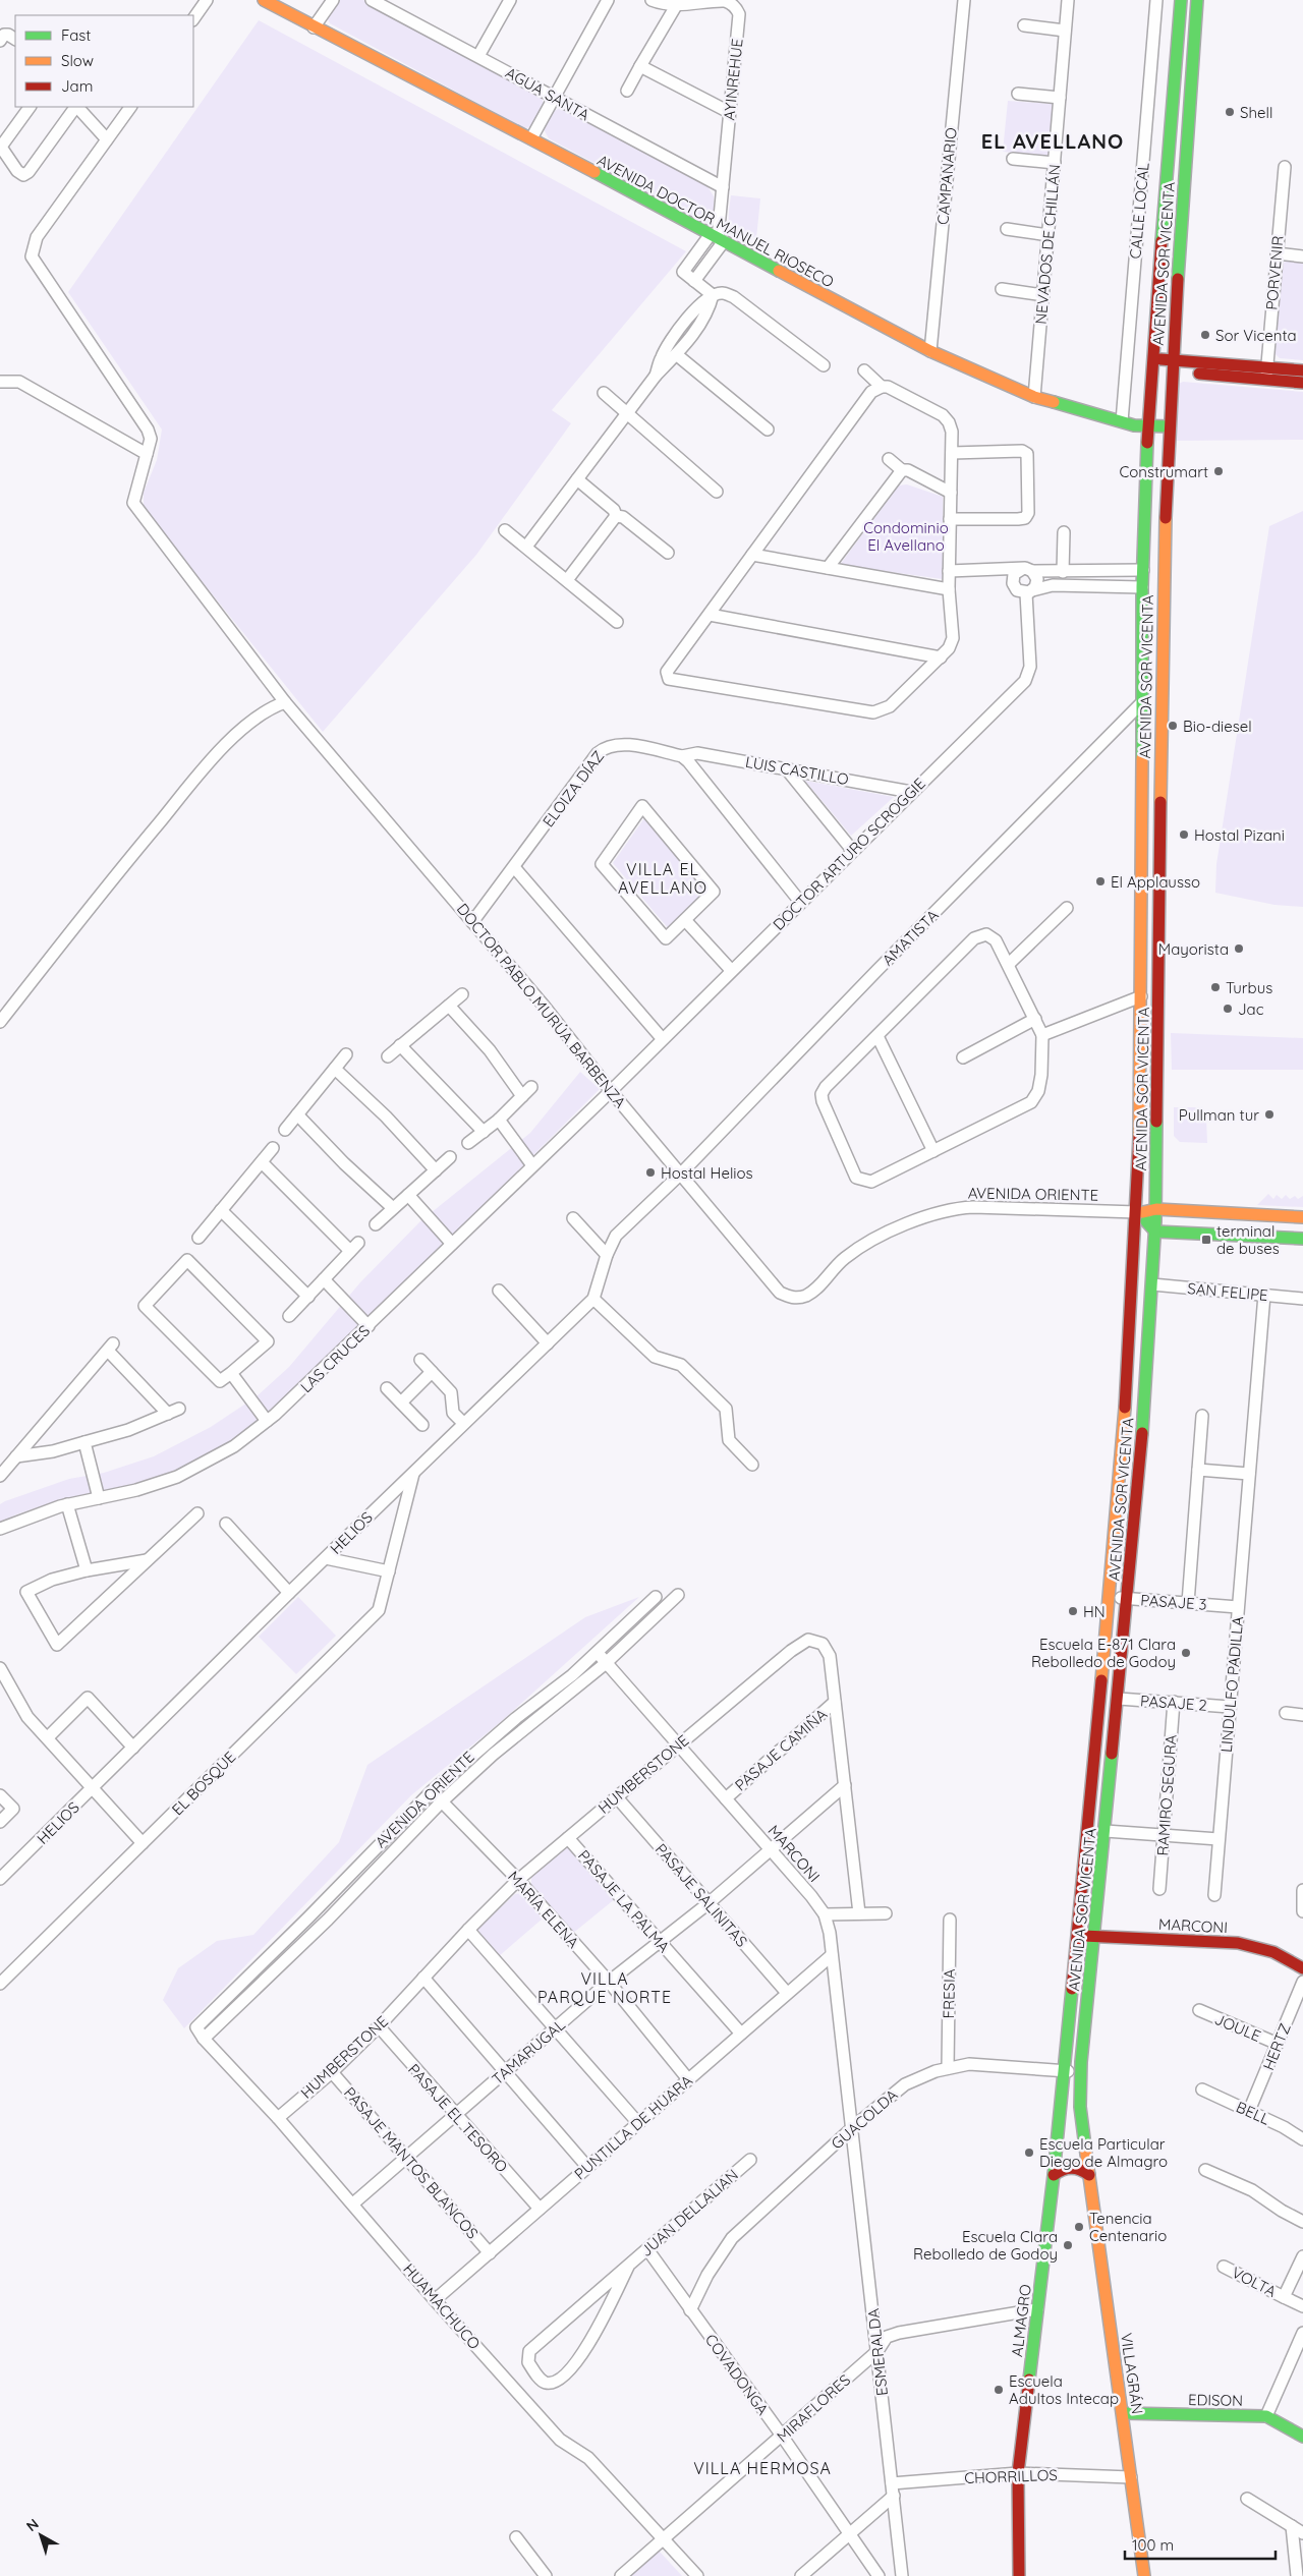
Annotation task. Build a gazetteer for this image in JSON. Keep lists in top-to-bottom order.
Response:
{
  "streets": {
    "main road": [
      "AVENIDA DOCTOR MANUEL RIOSECO",
      "AVENIDA SOR VICENTA",
      "AVENIDA ORIENTE",
      "MARCONI",
      "ALMAGRO",
      "VILLAGRÁN",
      "EDISON"
    ],
    "street": [
      "AYINREHUE",
      "AGUA SANTA",
      "CAMPANARIO",
      "CALLE LOCAL",
      "NEVADOS DE CHILLÁN",
      "PORVENIR",
      "LUIS CASTILLO",
      "ELOIZA DÍAZ",
      "DOCTOR ARTURO SCROGGIE",
      "AMATISTA",
      "DOCTOR PABLO MURÚA BARBENZA",
      "SAN FELIPE",
      "LAS CRUCES",
      "HELIOS",
      "PASAJE 3",
      "LINDULFO PADILLA",
      "PASAJE 2",
      "PASAJE CAMIÑA",
      "HUMBERSTONE",
      "EL BOSQUE",
      "RAMIRO SEGURA",
      "PASAJE SALINITAS",
      "PASAJE LA PALMA",
      "MARÍA ELENA",
      "FRESIA",
      "JOULE",
      "HERTZ",
      "TAMARUGAL",
      "BELL",
      "PASAJE EL TESORO",
      "GUACOLDA",
      "PUNTILLA DE HUARA",
      "PASAJE MANTOS BLANCOS",
      "JUAN DELLALIAN",
      "VOLTA",
      "HUAMACHUCO",
      "ESMERALDA",
      "COVADONGA",
      "MIRAFLORES",
      "CHORRILLOS"
    ]
  },
  "crossings": [
    ["AYINREHUE", "AGUA SANTA"],
    ["AYINREHUE", "AVENIDA DOCTOR MANUEL RIOSECO"],
    ["CAMPANARIO", "AVENIDA DOCTOR MANUEL RIOSECO"],
    ["CALLE LOCAL", "AVENIDA DOCTOR MANUEL RIOSECO"],
    ["AVENIDA DOCTOR MANUEL RIOSECO", "NEVADOS DE CHILLÁN"],
    ["AVENIDA DOCTOR MANUEL RIOSECO", "AVENIDA SOR VICENTA"],
    ["AVENIDA SOR VICENTA", "AMATISTA"],
    ["AVENIDA SOR VICENTA", "AVENIDA ORIENTE"],
    ["AVENIDA SOR VICENTA", "SAN FELIPE"],
    ["AVENIDA SOR VICENTA", "PASAJE 3"],
    ["AVENIDA SOR VICENTA", "PASAJE 2"],
    ["AVENIDA SOR VICENTA", "MARCONI"],
    ["AVENIDA SOR VICENTA", "GUACOLDA"],
    ["AVENIDA SOR VICENTA", "ALMAGRO"],
    ["AVENIDA SOR VICENTA", "VILLAGRÁN"],
    ["LUIS CASTILLO", "ELOIZA DÍAZ"],
    ["LUIS CASTILLO", "DOCTOR ARTURO SCROGGIE"],
    ["ELOIZA DÍAZ", "DOCTOR PABLO MURÚA BARBENZA"],
    ["DOCTOR ARTURO SCROGGIE", "DOCTOR PABLO MURÚA BARBENZA"],
    ["DOCTOR ARTURO SCROGGIE", "LAS CRUCES"],
    ["AMATISTA", "DOCTOR PABLO MURÚA BARBENZA"],
    ["AMATISTA", "HELIOS"],
    ["DOCTOR PABLO MURÚA BARBENZA", "AVENIDA ORIENTE"],
    ["DOCTOR PABLO MURÚA BARBENZA", "LAS CRUCES"],
    ["DOCTOR PABLO MURÚA BARBENZA", "HELIOS"],
    ["AVENIDA ORIENTE", "MARCONI"],
    ["AVENIDA ORIENTE", "MARÍA ELENA"],
    ["AVENIDA ORIENTE", "HUAMACHUCO"],
    ["SAN FELIPE", "LINDULFO PADILLA"],
    ["HELIOS", "EL BOSQUE"],
    ["PASAJE 3", "LINDULFO PADILLA"],
    ["LINDULFO PADILLA", "PASAJE 2"],
    ["PASAJE 2", "RAMIRO SEGURA"],
    ["PASAJE CAMIÑA", "HUMBERSTONE"],
    ["PASAJE CAMIÑA", "MARCONI"],
    ["HUMBERSTONE", "MARCONI"],
    ["HUMBERSTONE", "PASAJE SALINITAS"],
    ["HUMBERSTONE", "PASAJE LA PALMA"],
    ["HUMBERSTONE", "MARÍA ELENA"],
    ["HUMBERSTONE", "TAMARUGAL"],
    ["HUMBERSTONE", "PASAJE EL TESORO"],
    ["HUMBERSTONE", "PASAJE MANTOS BLANCOS"],
    ["HUMBERSTONE", "HUAMACHUCO"],
    ["MARCONI", "TAMARUGAL"],
    ["MARCONI", "GUACOLDA"],
    ["MARCONI", "PUNTILLA DE HUARA"],
    ["MARCONI", "ESMERALDA"],
    ["PASAJE SALINITAS", "TAMARUGAL"],
    ["PASAJE SALINITAS", "PUNTILLA DE HUARA"],
    ["PASAJE LA PALMA", "TAMARUGAL"],
    ["PASAJE LA PALMA", "PUNTILLA DE HUARA"],
    ["MARÍA ELENA", "TAMARUGAL"],
    ["MARÍA ELENA", "PUNTILLA DE HUARA"],
    ["FRESIA", "GUACOLDA"],
    ["JOULE", "HERTZ"],
    ["HERTZ", "BELL"],
    ["TAMARUGAL", "PASAJE EL TESORO"],
    ["TAMARUGAL", "PASAJE MANTOS BLANCOS"],
    ["TAMARUGAL", "HUAMACHUCO"],
    ["PASAJE EL TESORO", "PUNTILLA DE HUARA"],
    ["GUACOLDA", "ALMAGRO"],
    ["GUACOLDA", "ESMERALDA"],
    ["GUACOLDA", "COVADONGA"],
    ["PUNTILLA DE HUARA", "PASAJE MANTOS BLANCOS"],
    ["PUNTILLA DE HUARA", "HUAMACHUCO"],
    ["JUAN DELLALIAN", "COVADONGA"],
    ["HUAMACHUCO", "MIRAFLORES"],
    ["ALMAGRO", "MIRAFLORES"],
    ["ALMAGRO", "CHORRILLOS"],
    ["ESMERALDA", "MIRAFLORES"],
    ["ESMERALDA", "CHORRILLOS"],
    ["VILLAGRÁN", "EDISON"],
    ["VILLAGRÁN", "CHORRILLOS"],
    ["COVADONGA", "MIRAFLORES"]
  ],
  "districts": [
    "EL AVELLANO",
    "VILLA EL AVELLANO",
    "VILLA PARQUE NORTE",
    "VILLA HERMOSA"
  ],
  "parks": ["Condominio El Avellano"],
  "places": {
    "other": [
      "Shell",
      "Sor Vicenta",
      "Construmart",
      "Bio-diesel",
      "Hostal Pizani",
      "El Applausso",
      "Mayorista",
      "Turbus",
      "Jac",
      "Pullman tur",
      "Hostal Helios",
      "HN",
      "Escuela E-871 Clara Rebolledo de Godoy",
      "Escuela Particular Diego de Almagro",
      "Tenencia Centenario",
      "Escuela Clara Rebolledo de Godoy",
      "Escuela Adultos Intecap"
    ],
    "transit": ["terminal de buses"]
  },
  "legend": ["Fast", "Slow", "Jam"],
  "scale_bar": "100 m",
  "north": "top left"
}
